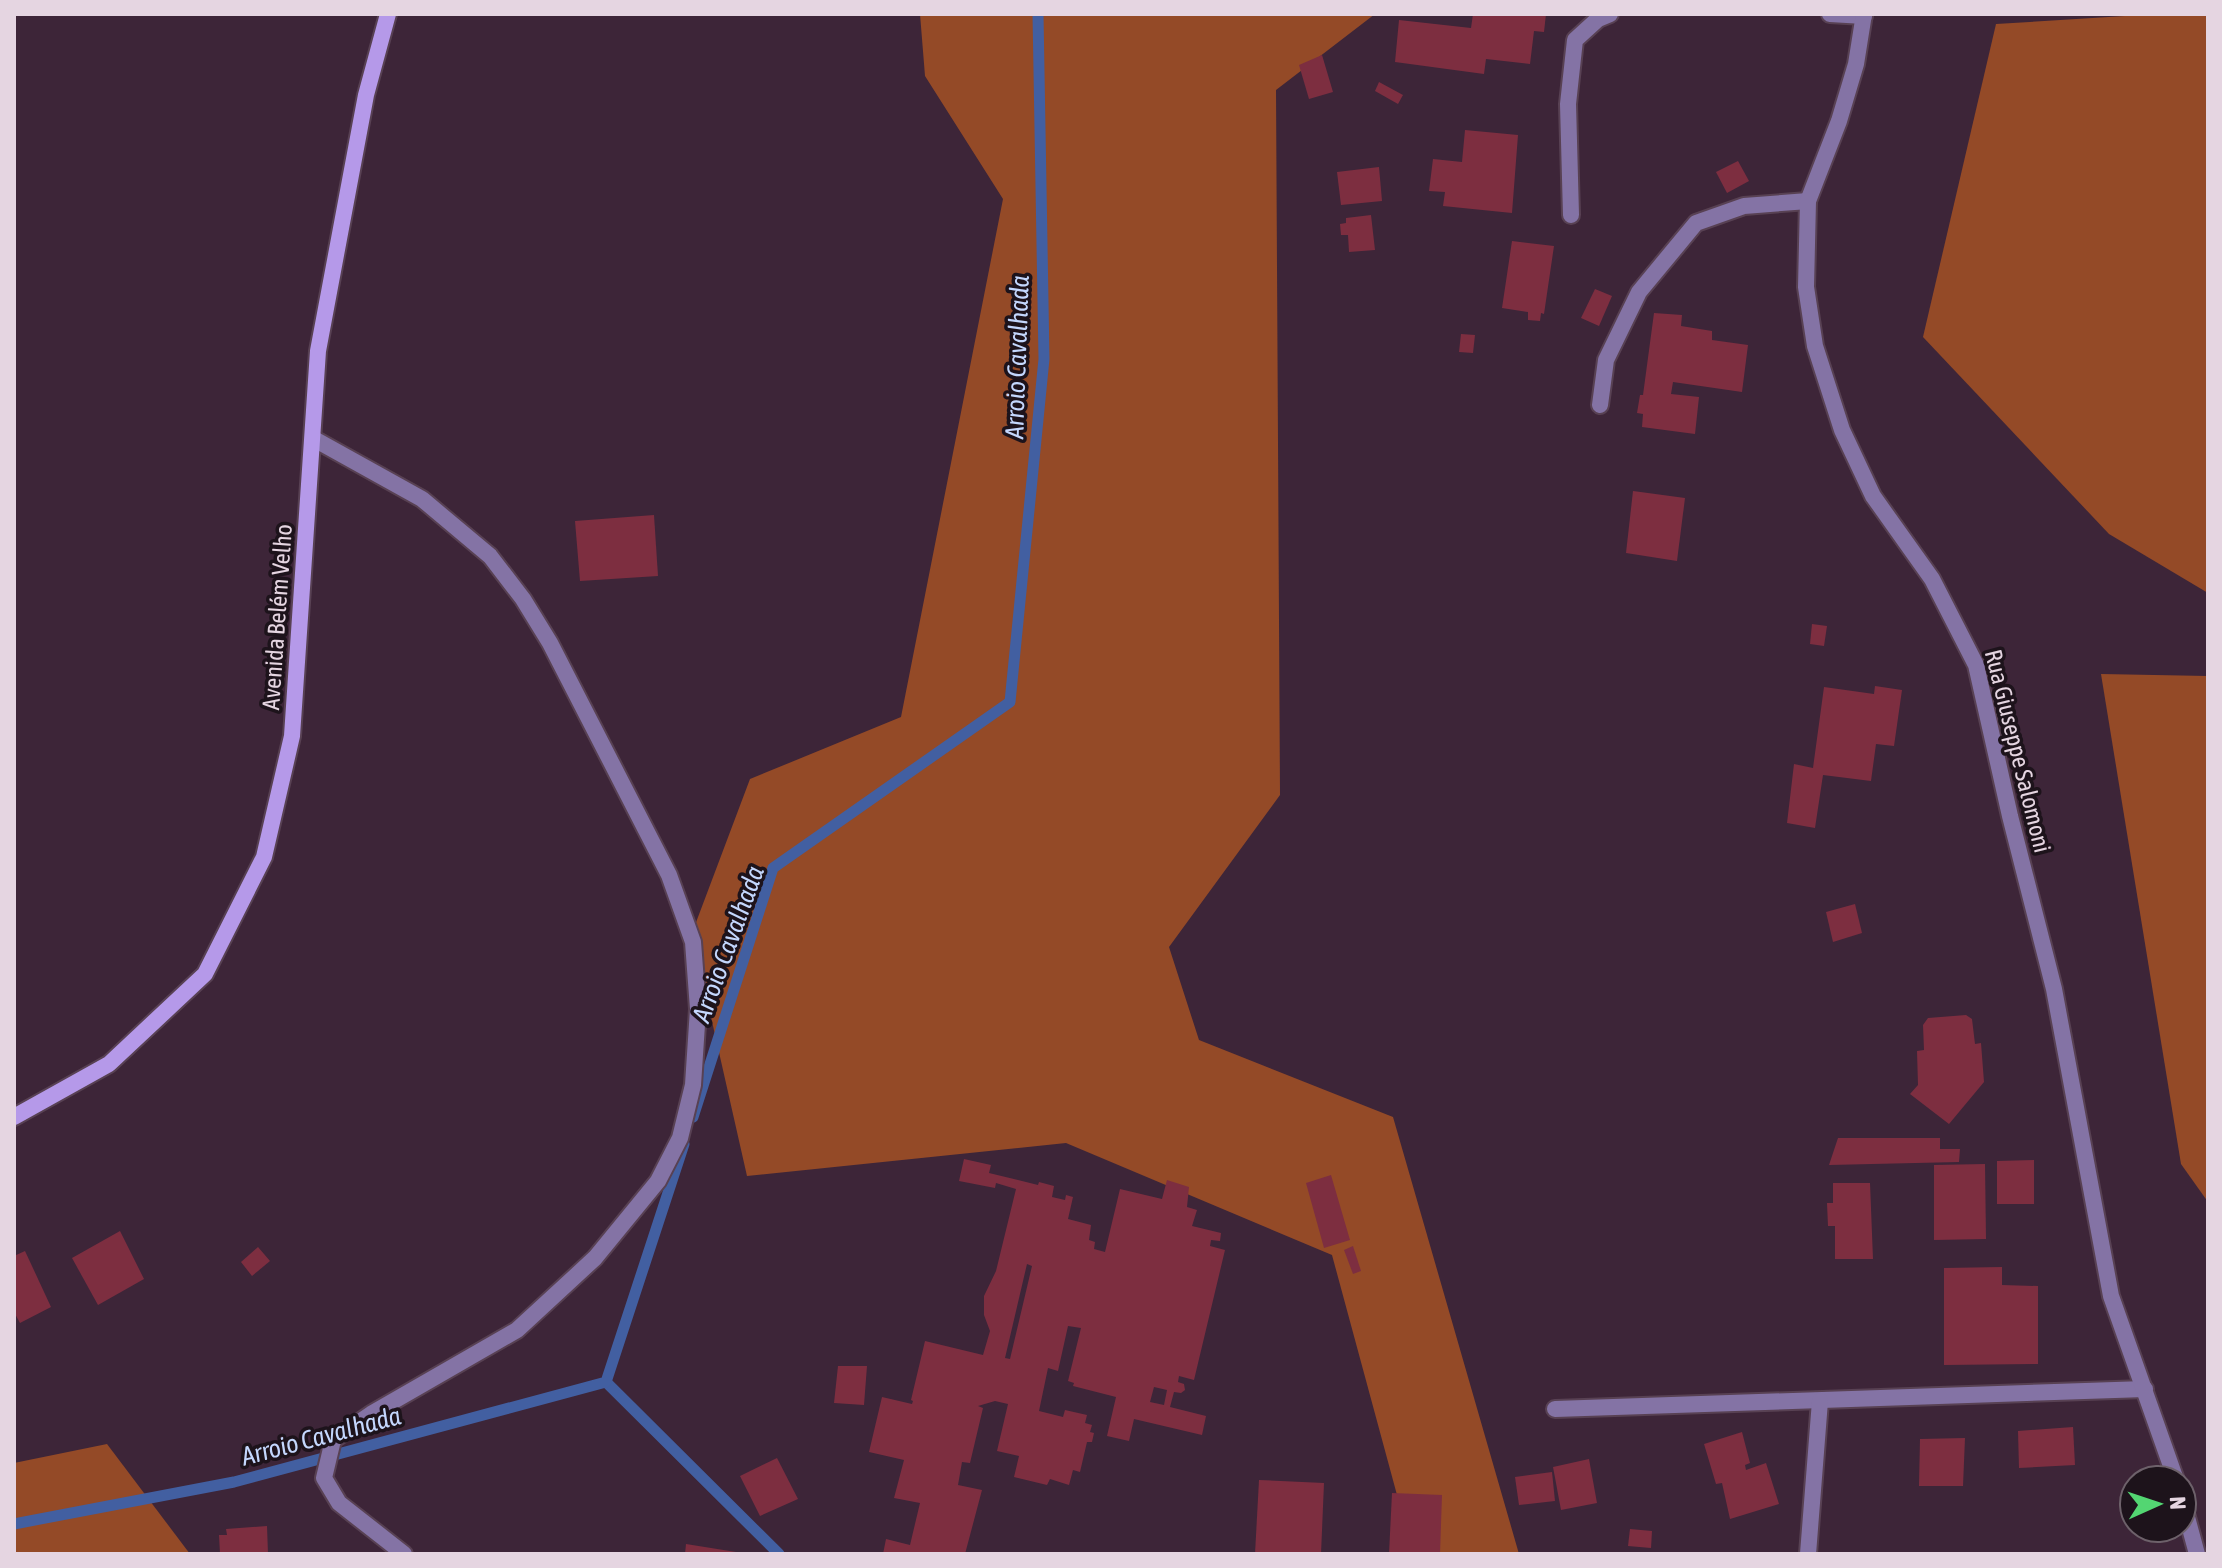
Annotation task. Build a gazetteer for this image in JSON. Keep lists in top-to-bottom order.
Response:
{
  "streets": {
    "main road": ["Avenida Belém Velho"],
    "street": ["Rua Giuseppe Salomoni"]
  },
  "water": ["Arroio Cavalhada"],
  "north": "right"
}
